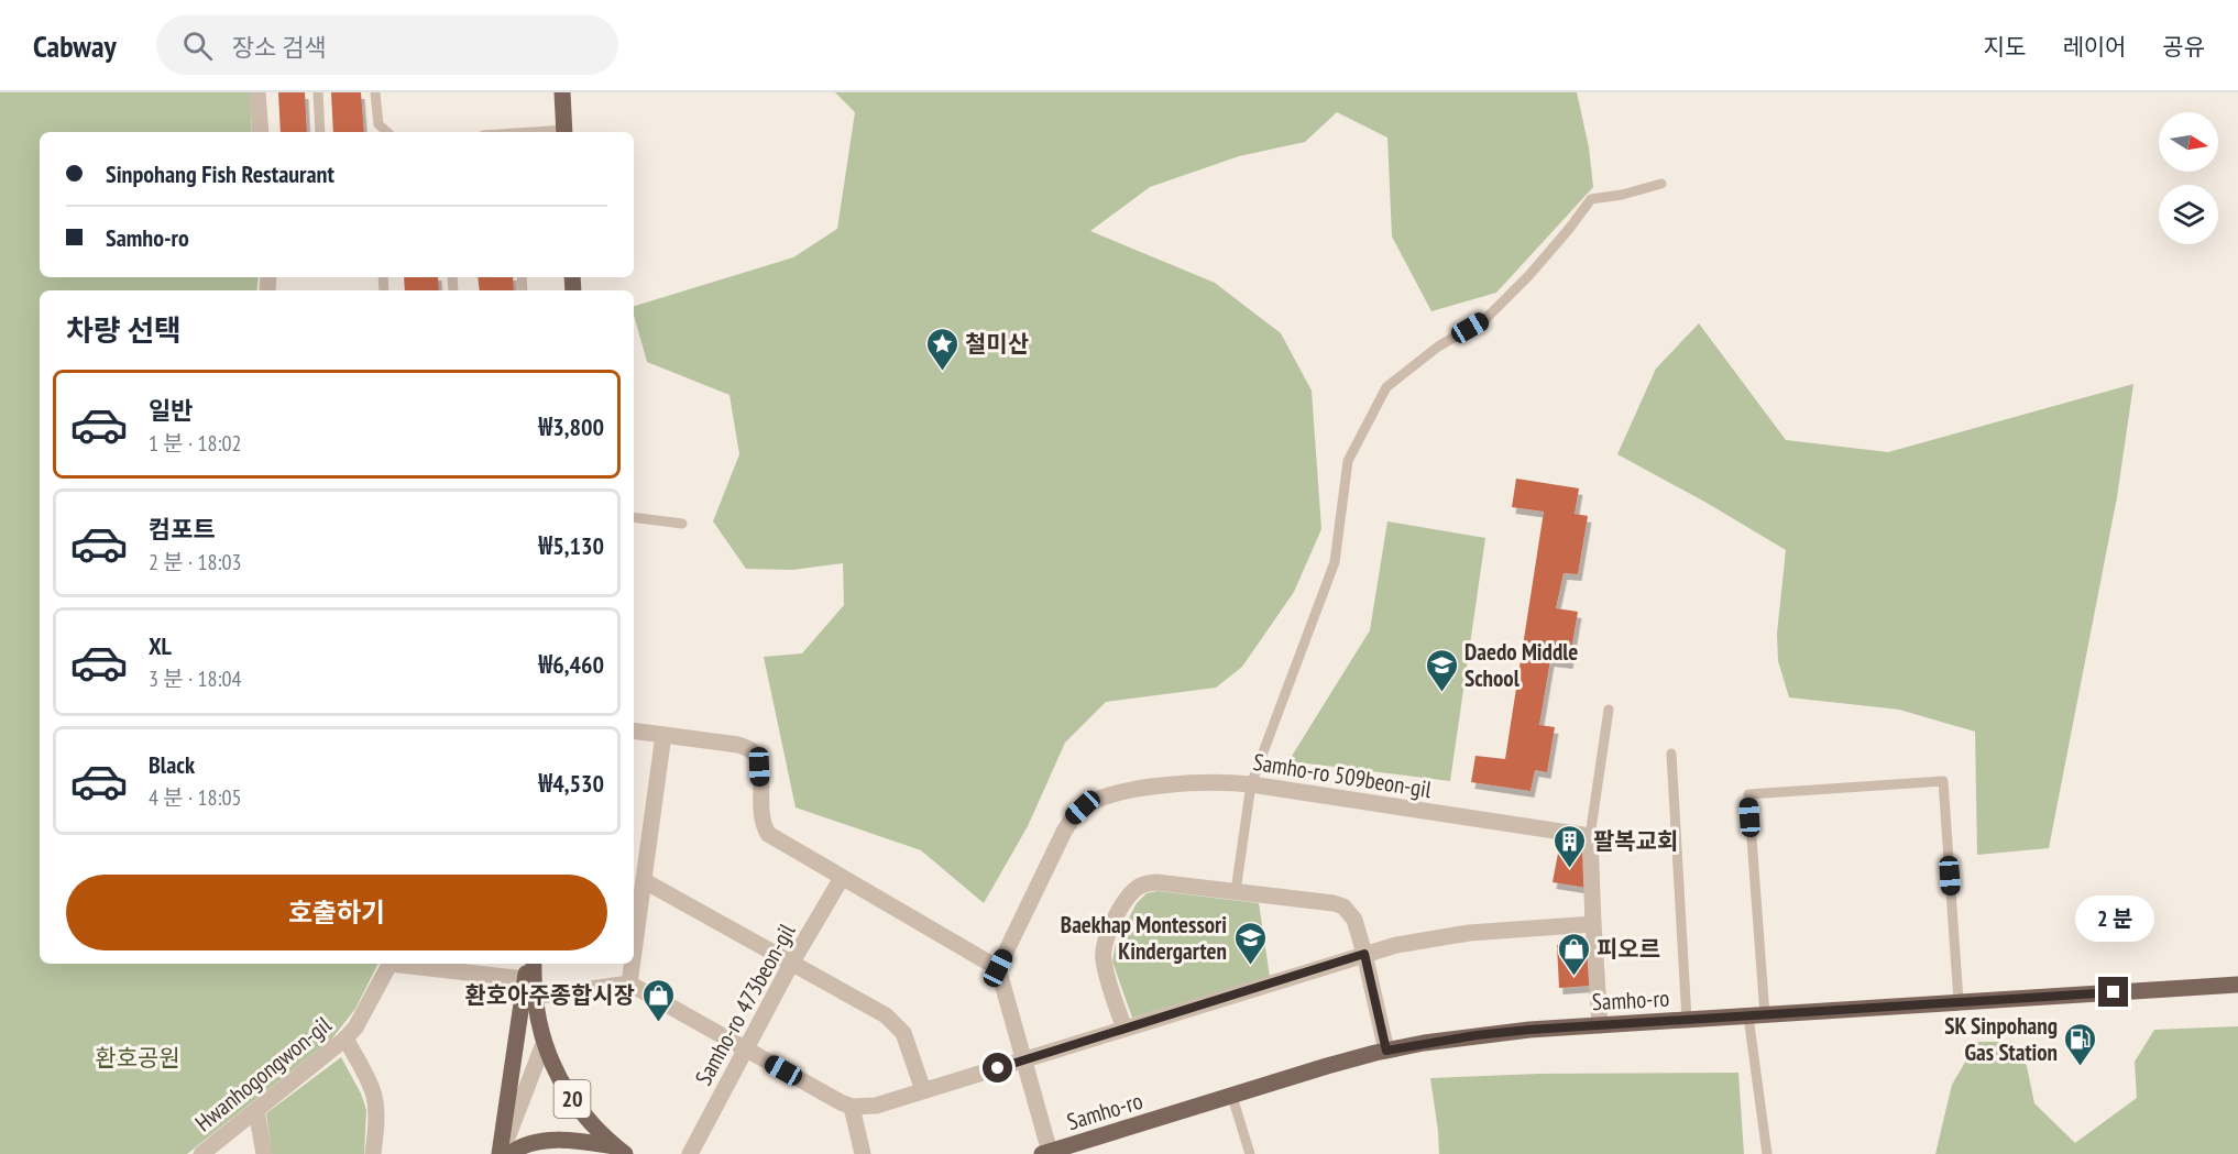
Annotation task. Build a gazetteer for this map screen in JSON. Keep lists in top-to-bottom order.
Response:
{
  "streets": {
    "main road": ["Samho-ro", "20"],
    "street": ["Samho-ro 509beon-gil", "Samho-ro 473beon-gil", "Hwanhogongwon-gil"]
  },
  "parks": ["환호공원"],
  "places": {
    "place": ["철미산"],
    "school or university": ["Daedo Middle School", "Baekhap Montessori Kindergarten"],
    "building": ["팔복교회"],
    "shop": ["피오르", "환호아주종합시장"],
    "fuel station": ["SK Sinpohang Gas Station"]
  },
  "north": "right",
  "page": {
    "header": "Cabway",
    "search": "장소 검색",
    "nav": ["지도", "레이어", "공유"],
    "banner": ["Sinpohang Fish Restaurant", "Samho-ro"],
    "heading": "차량 선택",
    "list": [
      {
        "name": "일반",
        "note": "1 분 · 18:02",
        "value": "₩3,800"
      },
      {
        "name": "컴포트",
        "note": "2 분 · 18:03",
        "value": "₩5,130"
      },
      {
        "name": "XL",
        "note": "3 분 · 18:04",
        "value": "₩6,460"
      },
      {
        "name": "Black",
        "note": "4 분 · 18:05",
        "value": "₩4,530"
      }
    ],
    "buttons": "호출하기",
    "bubble": "2 분"
  }
}
